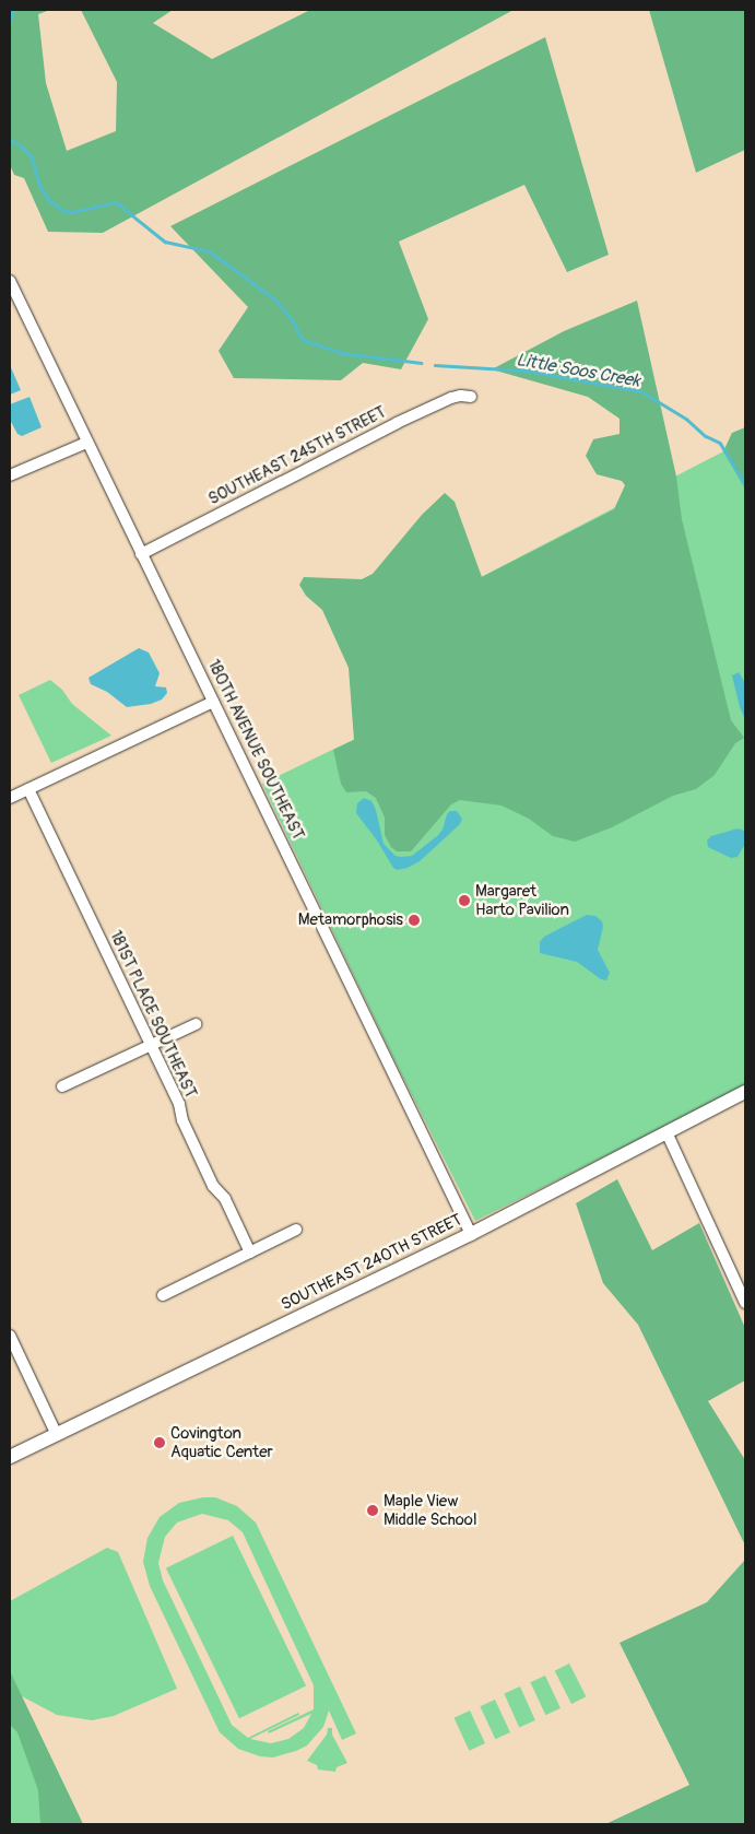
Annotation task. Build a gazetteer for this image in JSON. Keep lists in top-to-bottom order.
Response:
{
  "streets": {
    "main road": ["SOUTHEAST 240TH STREET"],
    "street": ["SOUTHEAST 245TH STREET", "180TH AVENUE SOUTHEAST", "181ST PLACE SOUTHEAST"]
  },
  "crossings": [
    ["SOUTHEAST 245TH STREET", "180TH AVENUE SOUTHEAST"],
    ["180TH AVENUE SOUTHEAST", "SOUTHEAST 240TH STREET"]
  ],
  "water": ["Little Soos Creek"],
  "places": [
    "Margaret Harto Pavilion",
    "Metamorphosis",
    "Covington Aquatic Center",
    "Maple View Middle School"
  ]
}
